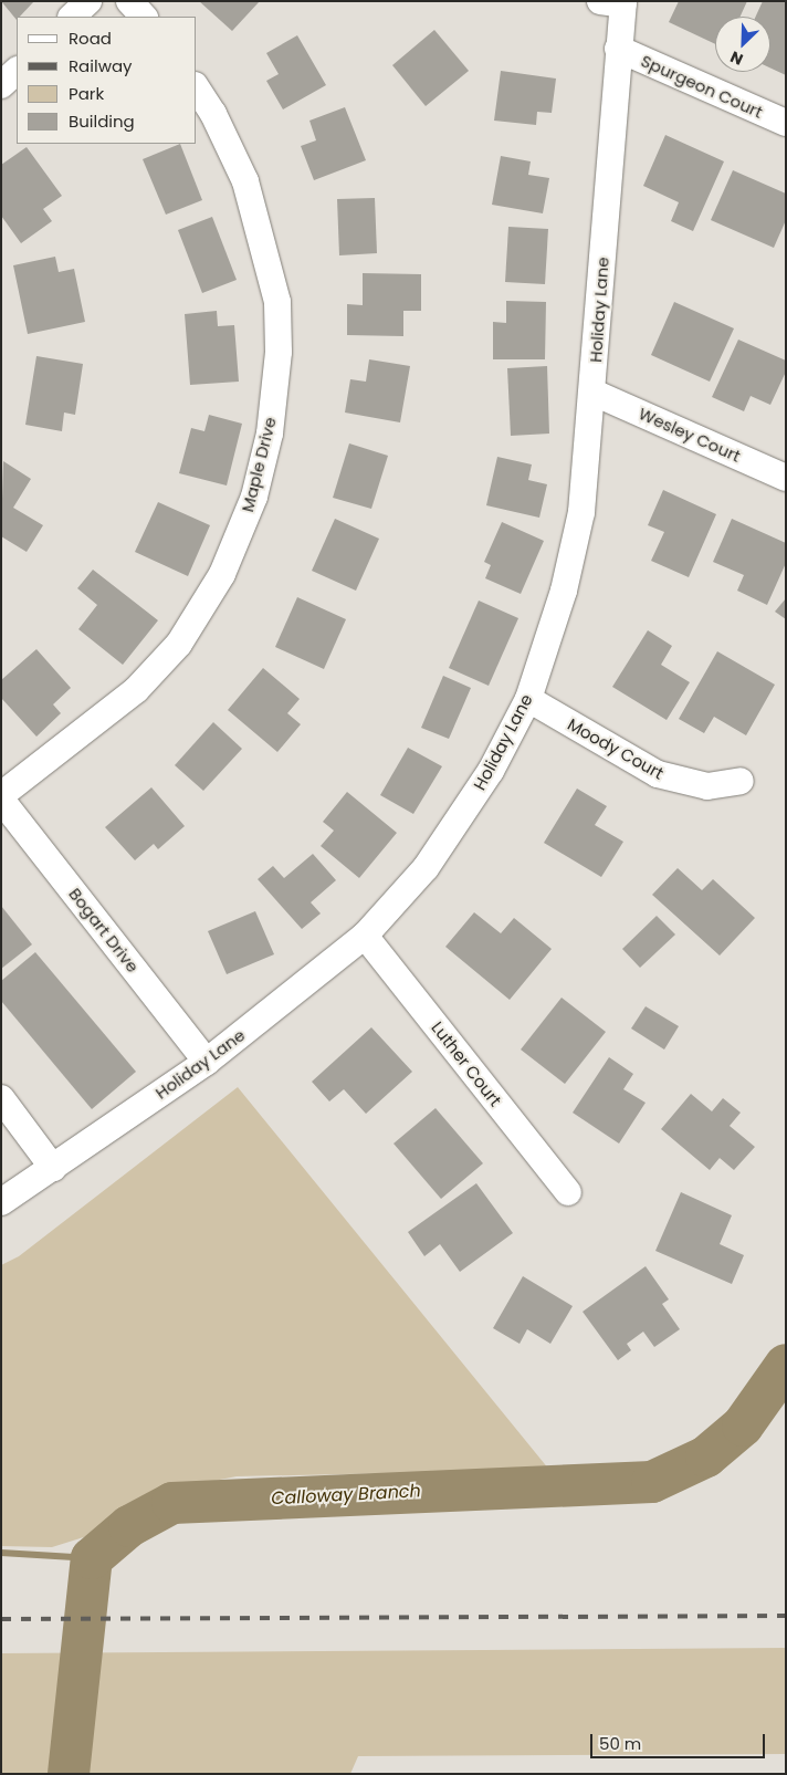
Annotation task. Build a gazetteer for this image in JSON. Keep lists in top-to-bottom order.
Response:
{
  "streets": {
    "street": [
      "Spurgeon Court",
      "Holiday Lane",
      "Wesley Court",
      "Maple Drive",
      "Moody Court",
      "Bogart Drive",
      "Luther Court"
    ]
  },
  "crossings": [
    ["Spurgeon Court", "Holiday Lane"],
    ["Holiday Lane", "Wesley Court"],
    ["Holiday Lane", "Moody Court"],
    ["Holiday Lane", "Bogart Drive"],
    ["Holiday Lane", "Luther Court"]
  ],
  "water": ["Calloway Branch"],
  "legend": [
    "Road",
    "Railway",
    "Park",
    "Building"
  ],
  "scale_bar": "50 m",
  "north": "bottom left"
}
